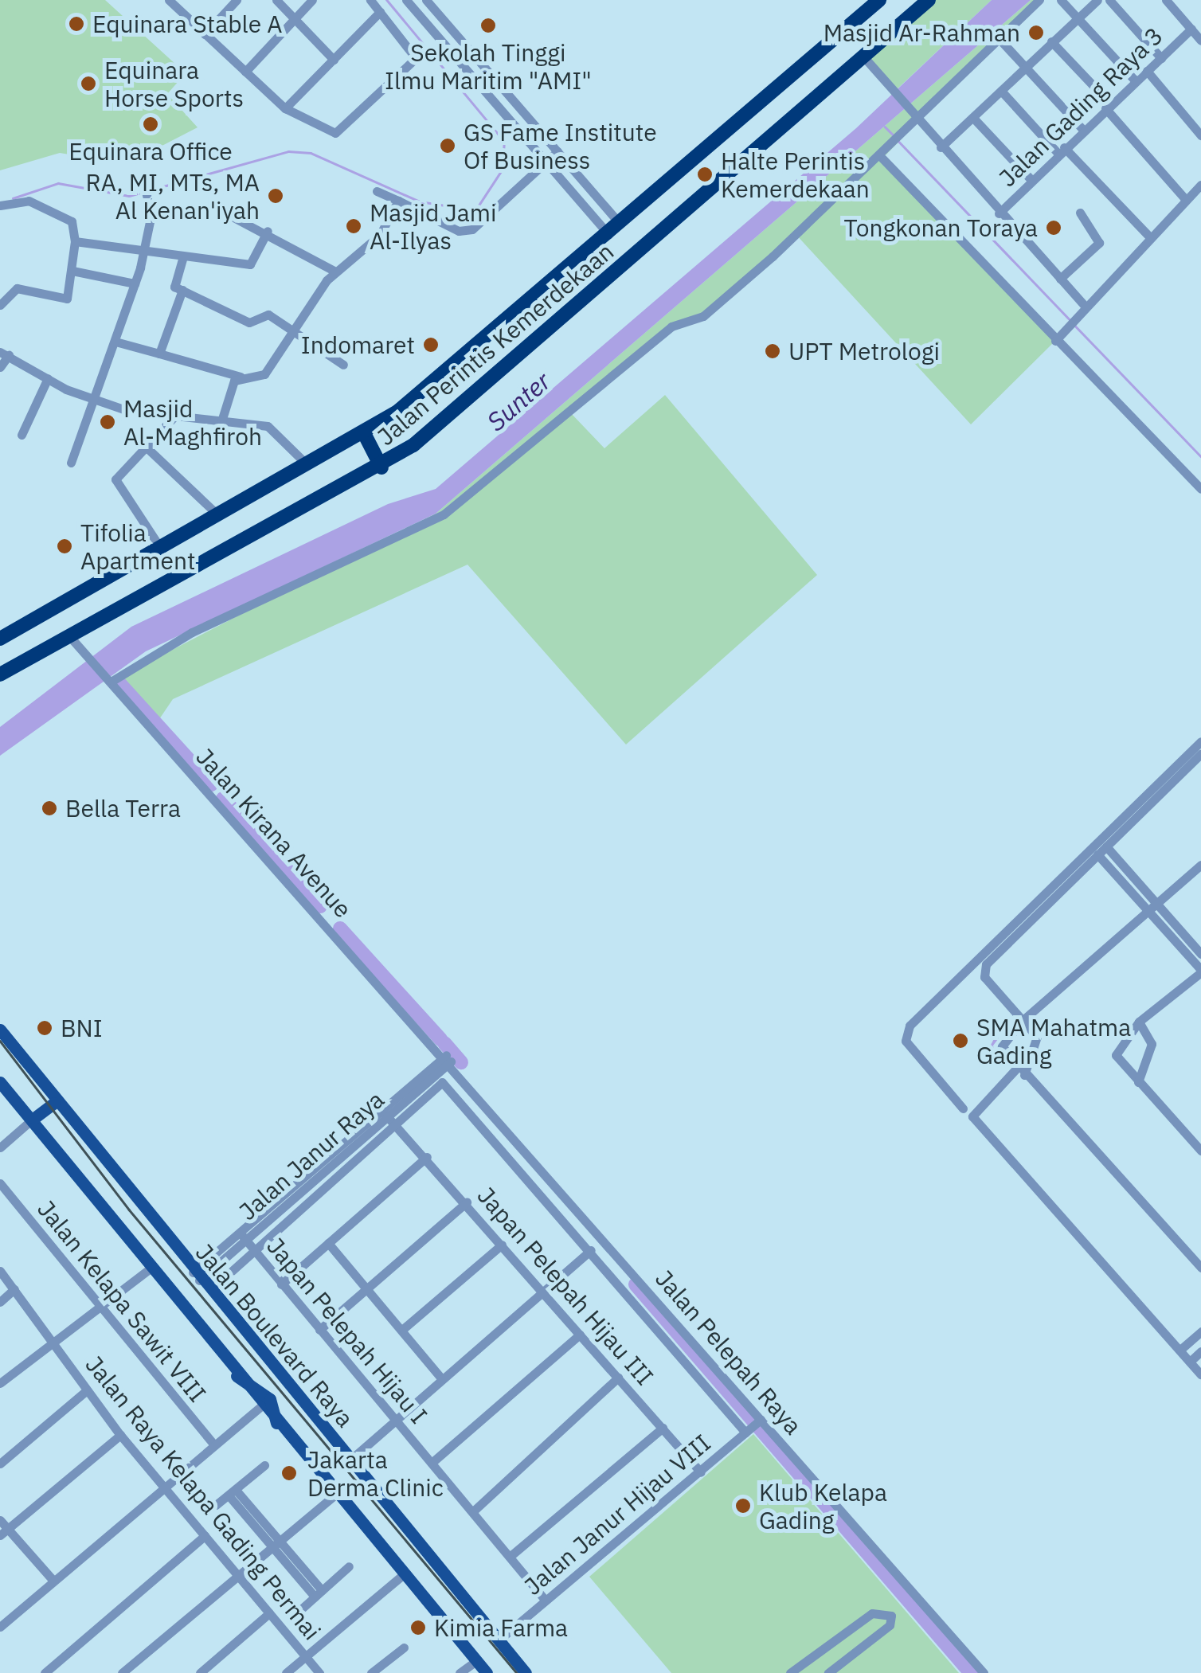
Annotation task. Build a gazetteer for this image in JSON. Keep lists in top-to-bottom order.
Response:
{
  "streets": {
    "highway": ["Jalan Perintis Kemerdekaan"],
    "main road": ["Jalan Boulevard Raya"],
    "street": [
      "Jalan Gading Raya 3",
      "Jalan Kirana Avenue",
      "Jalan Janur Raya",
      "Japan Pelepah Hijau III",
      "Jalan Kelapa Sawit VIII",
      "Japan Pelepah Hijau I",
      "Jalan Pelepah Raya",
      "Jalan Raya Kelapa Gading Permai",
      "Jalan Janur Hijau VIII"
    ]
  },
  "crossings": [
    ["Jalan Perintis Kemerdekaan", "Jalan Kirana Avenue"],
    ["Jalan Kirana Avenue", "Jalan Janur Raya"],
    ["Jalan Kirana Avenue", "Jalan Pelepah Raya"],
    ["Jalan Janur Raya", "Japan Pelepah Hijau III"],
    ["Jalan Janur Raya", "Japan Pelepah Hijau I"],
    ["Jalan Janur Raya", "Jalan Boulevard Raya"],
    ["Jalan Janur Raya", "Jalan Pelepah Raya"],
    ["Japan Pelepah Hijau III", "Jalan Pelepah Raya"],
    ["Japan Pelepah Hijau III", "Jalan Janur Hijau VIII"],
    ["Japan Pelepah Hijau I", "Jalan Janur Hijau VIII"],
    ["Jalan Boulevard Raya", "Jalan Janur Hijau VIII"],
    ["Jalan Pelepah Raya", "Jalan Janur Hijau VIII"]
  ],
  "water": ["Sunter"],
  "places": [
    "Equinara Stable A",
    "Sekolah Tinggi Ilmu Maritim \"AMI\"",
    "Masjid Ar-Rahman",
    "Equinara Horse Sports",
    "Equinara Office",
    "GS Fame Institute Of Business",
    "Halte Perintis Kemerdekaan",
    "RA, MI, MTs, MA Al Kenan'iyah",
    "Masjid Jami Al-Ilyas",
    "Tongkonan Toraya",
    "Indomaret",
    "UPT Metrologi",
    "Masjid Al-Maghfiroh",
    "Tifolia Apartment",
    "Bella Terra",
    "BNI",
    "SMA Mahatma Gading",
    "Jakarta Derma Clinic",
    "Klub Kelapa Gading",
    "Kimia Farma"
  ]
}
